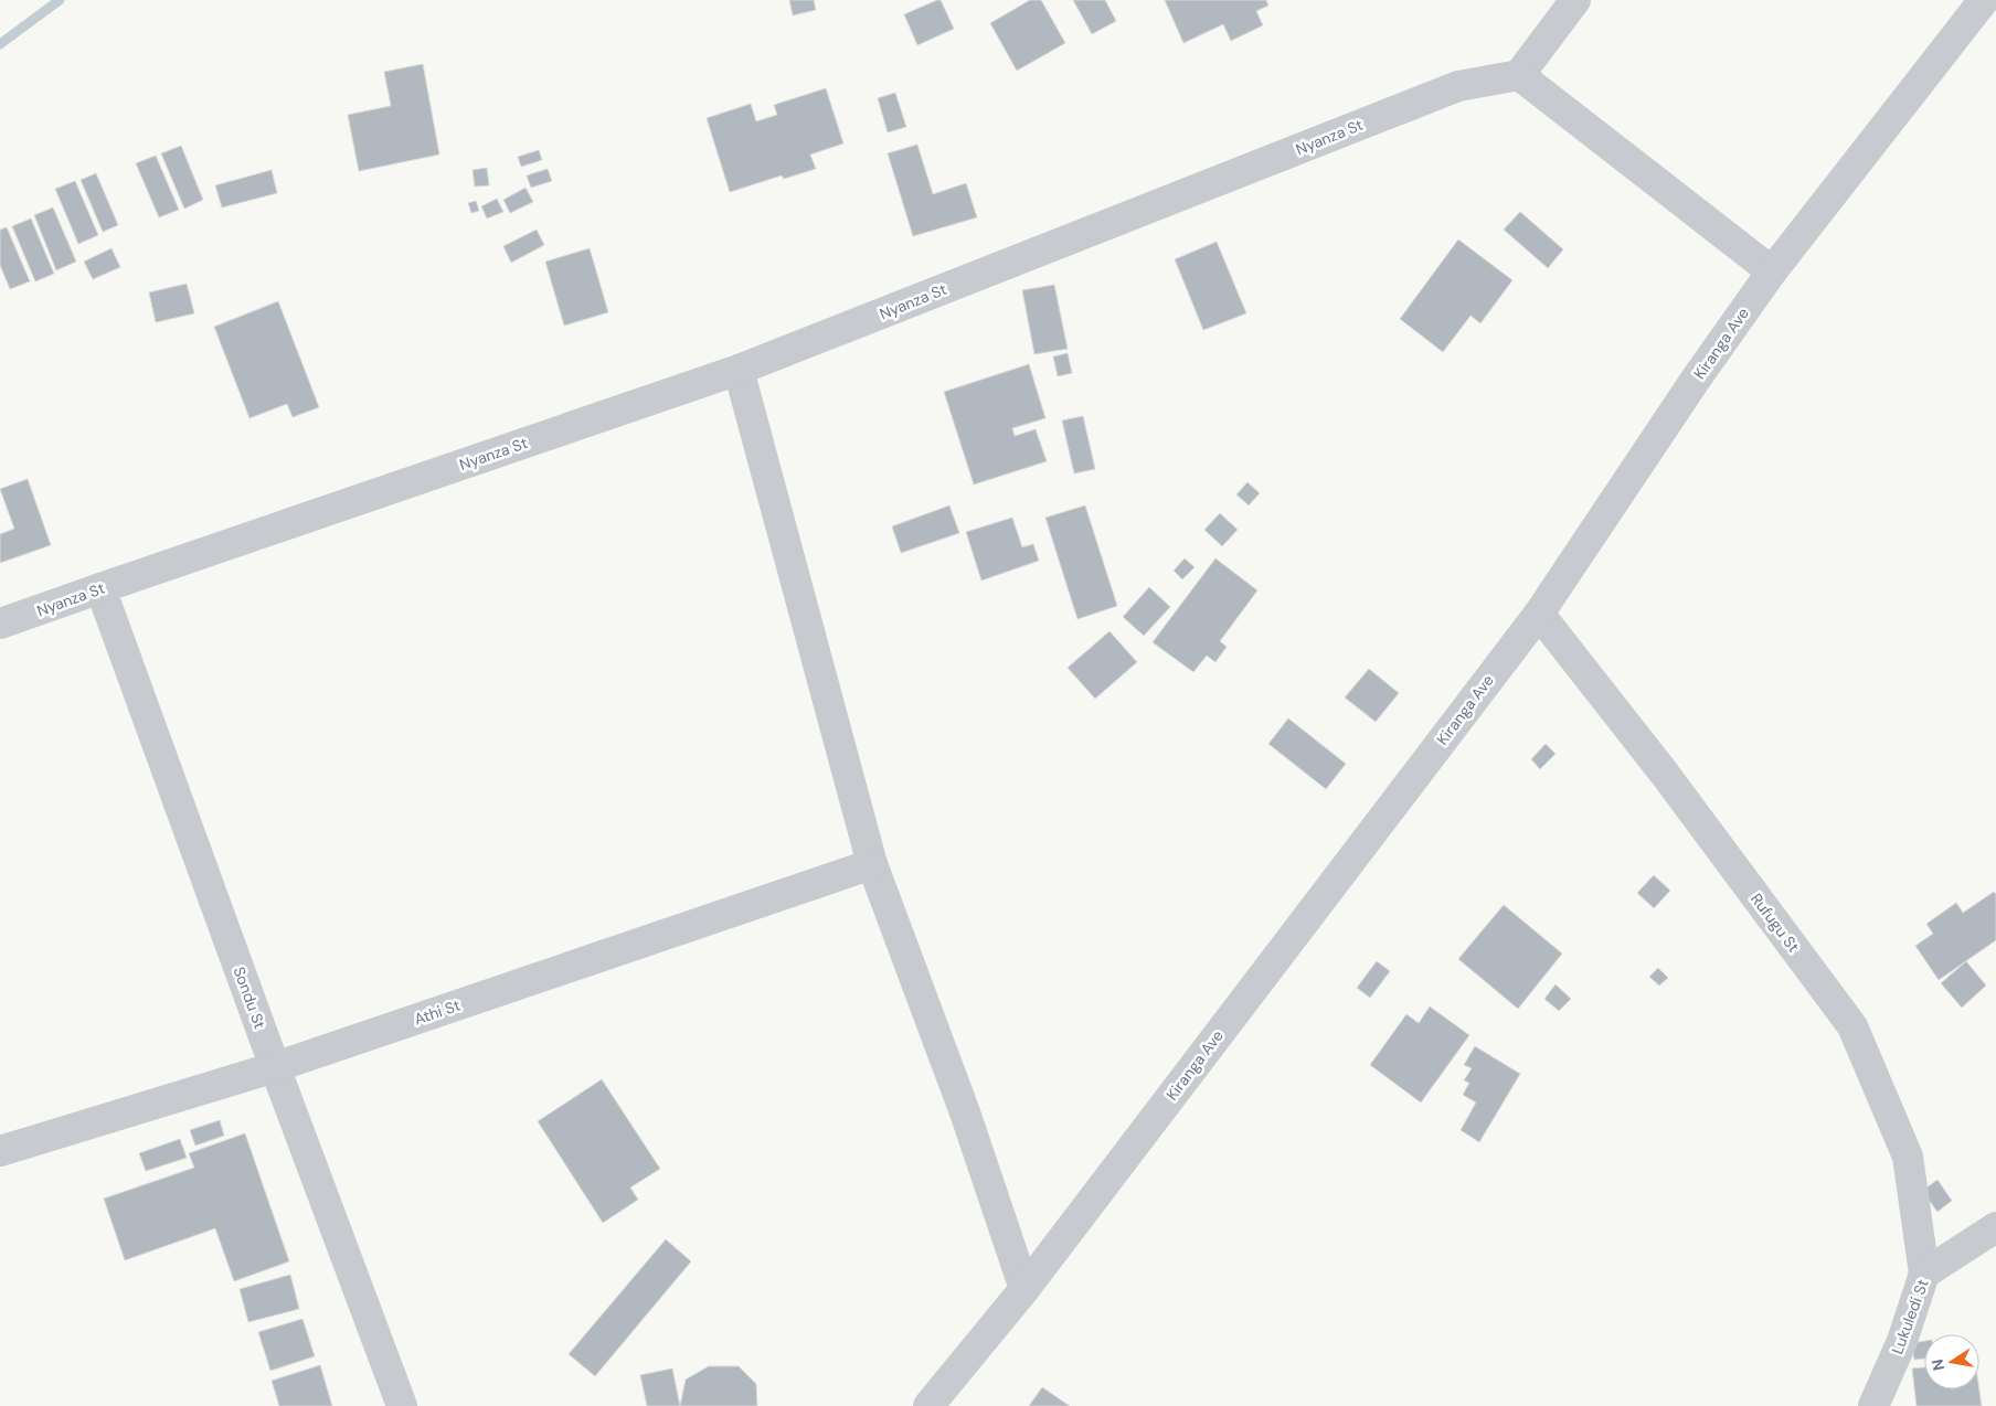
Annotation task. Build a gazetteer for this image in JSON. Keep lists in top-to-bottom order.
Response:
{
  "streets": {
    "street": [
      "Nyanza St",
      "Kiranga Ave",
      "Rufugu St",
      "Sondu St",
      "Athi St",
      "Lukuledi St"
    ]
  },
  "crossings": [
    ["Nyanza St", "Sondu St"],
    ["Kiranga Ave", "Rufugu St"],
    ["Rufugu St", "Lukuledi St"],
    ["Sondu St", "Athi St"]
  ],
  "north": "left"
}
